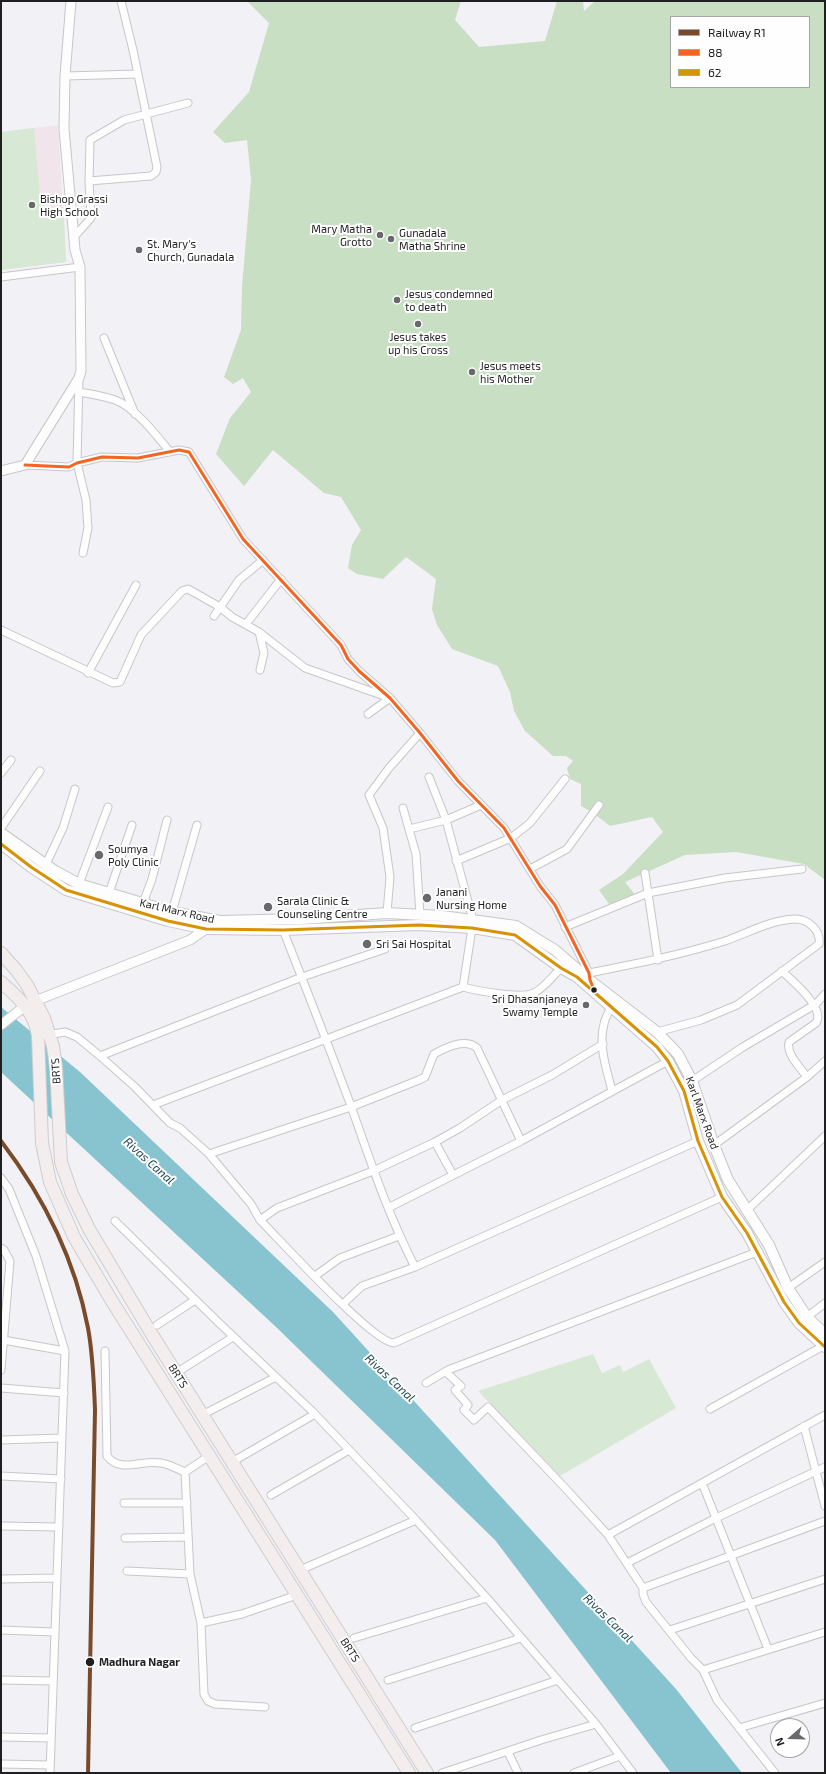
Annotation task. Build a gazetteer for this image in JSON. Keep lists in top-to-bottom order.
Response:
{
  "streets": {
    "main road": ["Karl Marx Road", "BRTS"]
  },
  "water": ["Rivas Canal"],
  "places": [
    "Bishop Grassi High School",
    "Mary Matha Grotto",
    "Gunadala Matha Shrine",
    "St. Mary's Church, Gunadala",
    "Jesus condemned to death",
    "Jesus takes up his Cross",
    "Jesus meets his Mother",
    "Soumya Poly Clinic",
    "Janani Nursing Home",
    "Sarala Clinic & Counseling Centre",
    "Sri Sai Hospital",
    "Sri Dhasanjaneya Swamy Temple",
    "Madhura Nagar"
  ],
  "lines": ["transit line 88", "transit line 62", "rail line R1"],
  "legend": ["Railway R1", "88", "62"],
  "north": "left"
}
